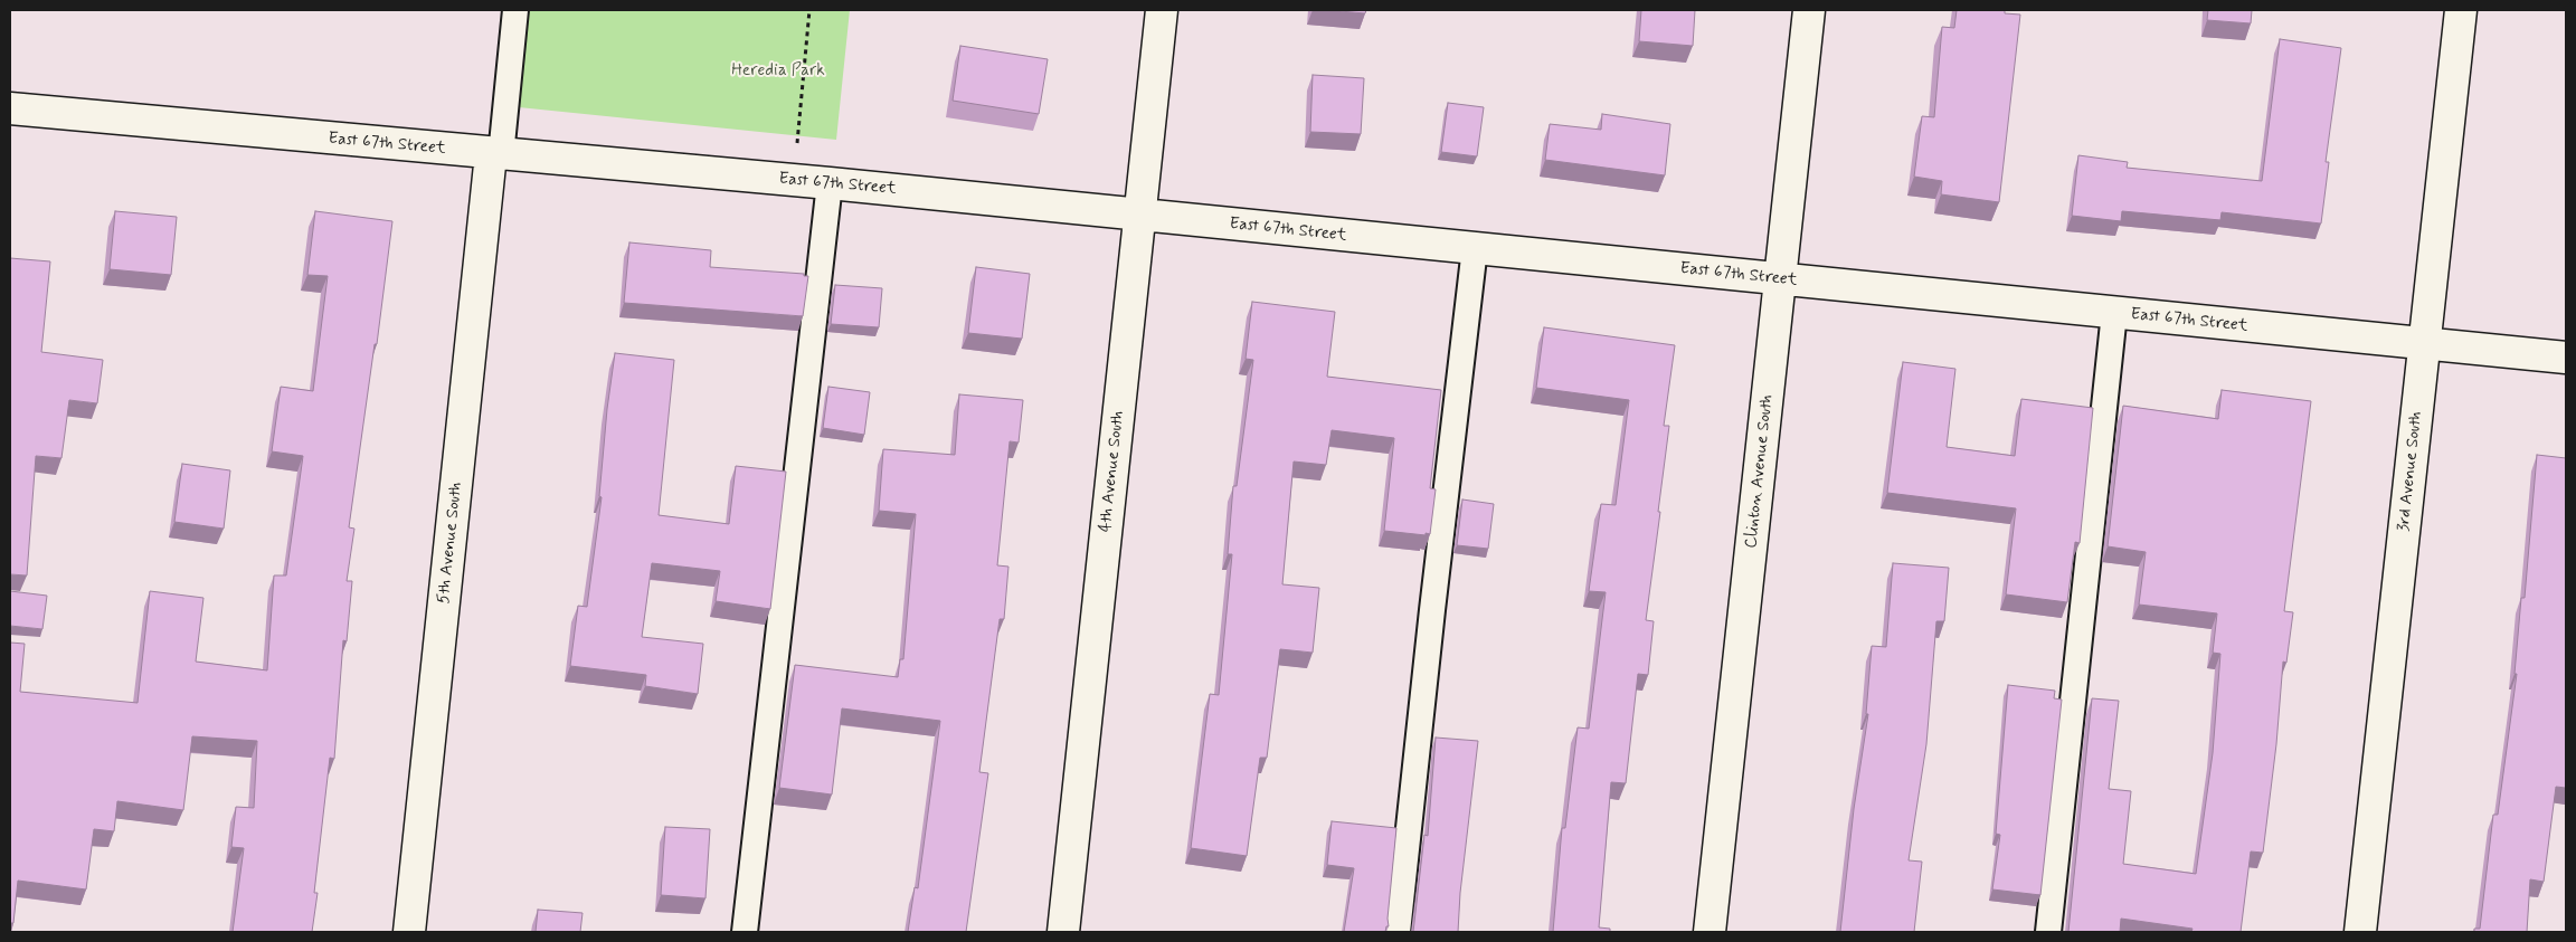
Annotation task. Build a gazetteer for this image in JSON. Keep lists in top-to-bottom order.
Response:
{
  "streets": {
    "street": [
      "East 67th Street",
      "4th Avenue South",
      "Clinton Avenue South",
      "3rd Avenue South",
      "5th Avenue South"
    ]
  },
  "crossings": [
    ["East 67th Street", "4th Avenue South"],
    ["East 67th Street", "Clinton Avenue South"],
    ["East 67th Street", "3rd Avenue South"],
    ["East 67th Street", "5th Avenue South"]
  ],
  "parks": ["Heredia Park"]
}
